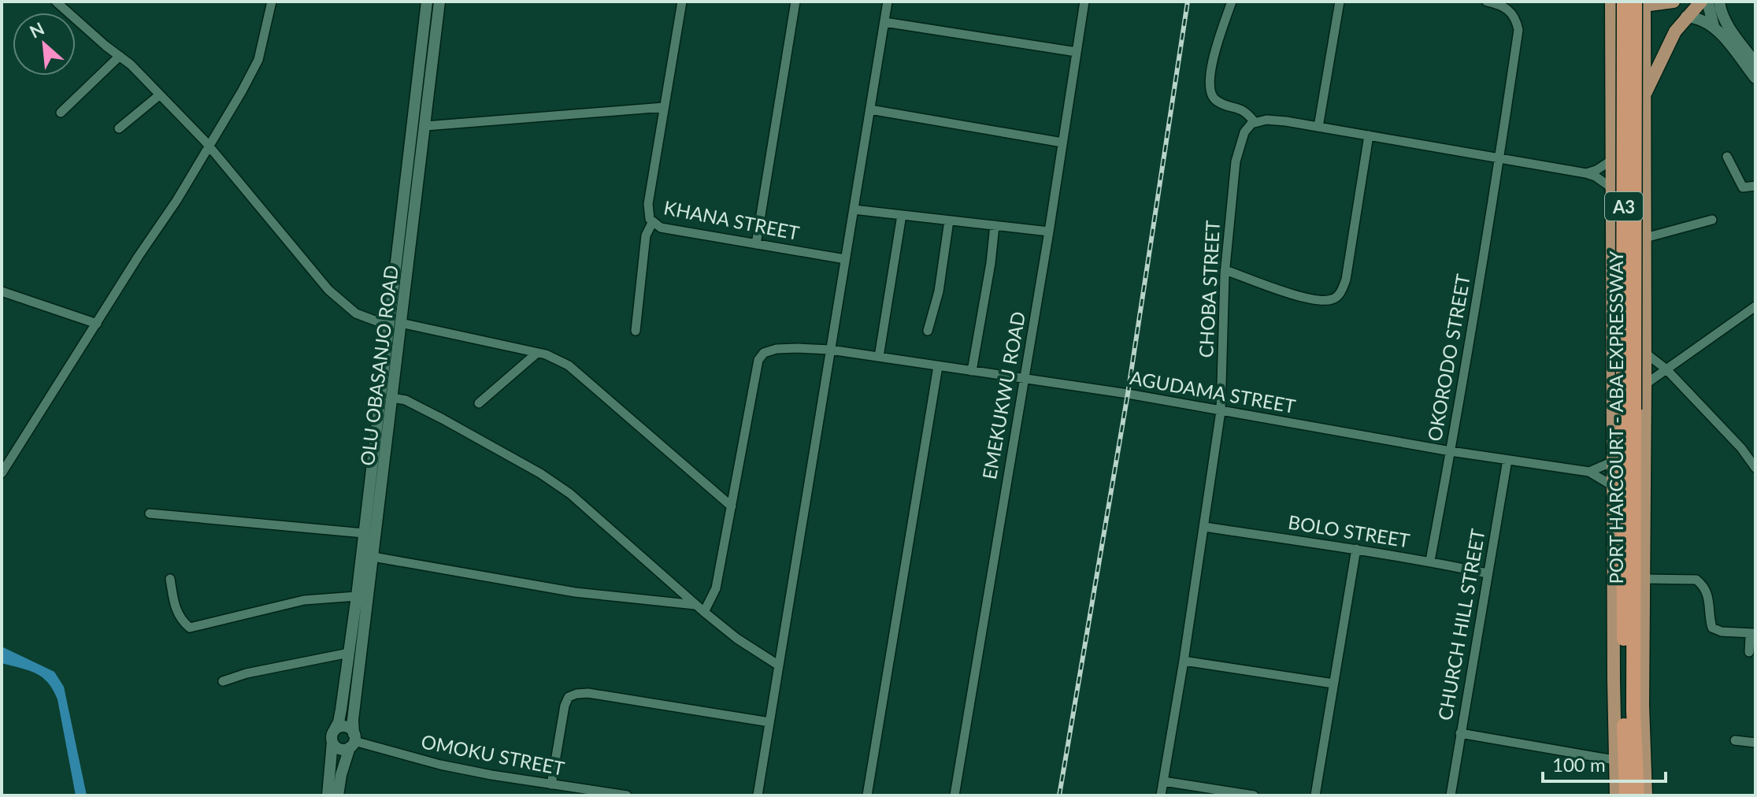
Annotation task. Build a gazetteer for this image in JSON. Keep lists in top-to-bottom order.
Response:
{
  "streets": {
    "highway": ["A3", "PORT HARCOURT - ABA EXPRESSWAY"],
    "main road": ["OLU OBASANJO ROAD"],
    "street": [
      "KHANA STREET",
      "CHOBA STREET",
      "OKORODO STREET",
      "AGUDAMA STREET",
      "EMEKUKWU ROAD",
      "BOLO STREET",
      "CHURCH HILL STREET",
      "OMOKU STREET"
    ]
  },
  "crossings": [
    ["CHOBA STREET", "AGUDAMA STREET"],
    ["CHOBA STREET", "BOLO STREET"],
    ["OKORODO STREET", "AGUDAMA STREET"],
    ["OKORODO STREET", "BOLO STREET"],
    ["OLU OBASANJO ROAD", "OMOKU STREET"],
    ["AGUDAMA STREET", "EMEKUKWU ROAD"],
    ["AGUDAMA STREET", "CHURCH HILL STREET"],
    ["BOLO STREET", "CHURCH HILL STREET"]
  ],
  "scale_bar": "100 m",
  "north": "top left"
}
